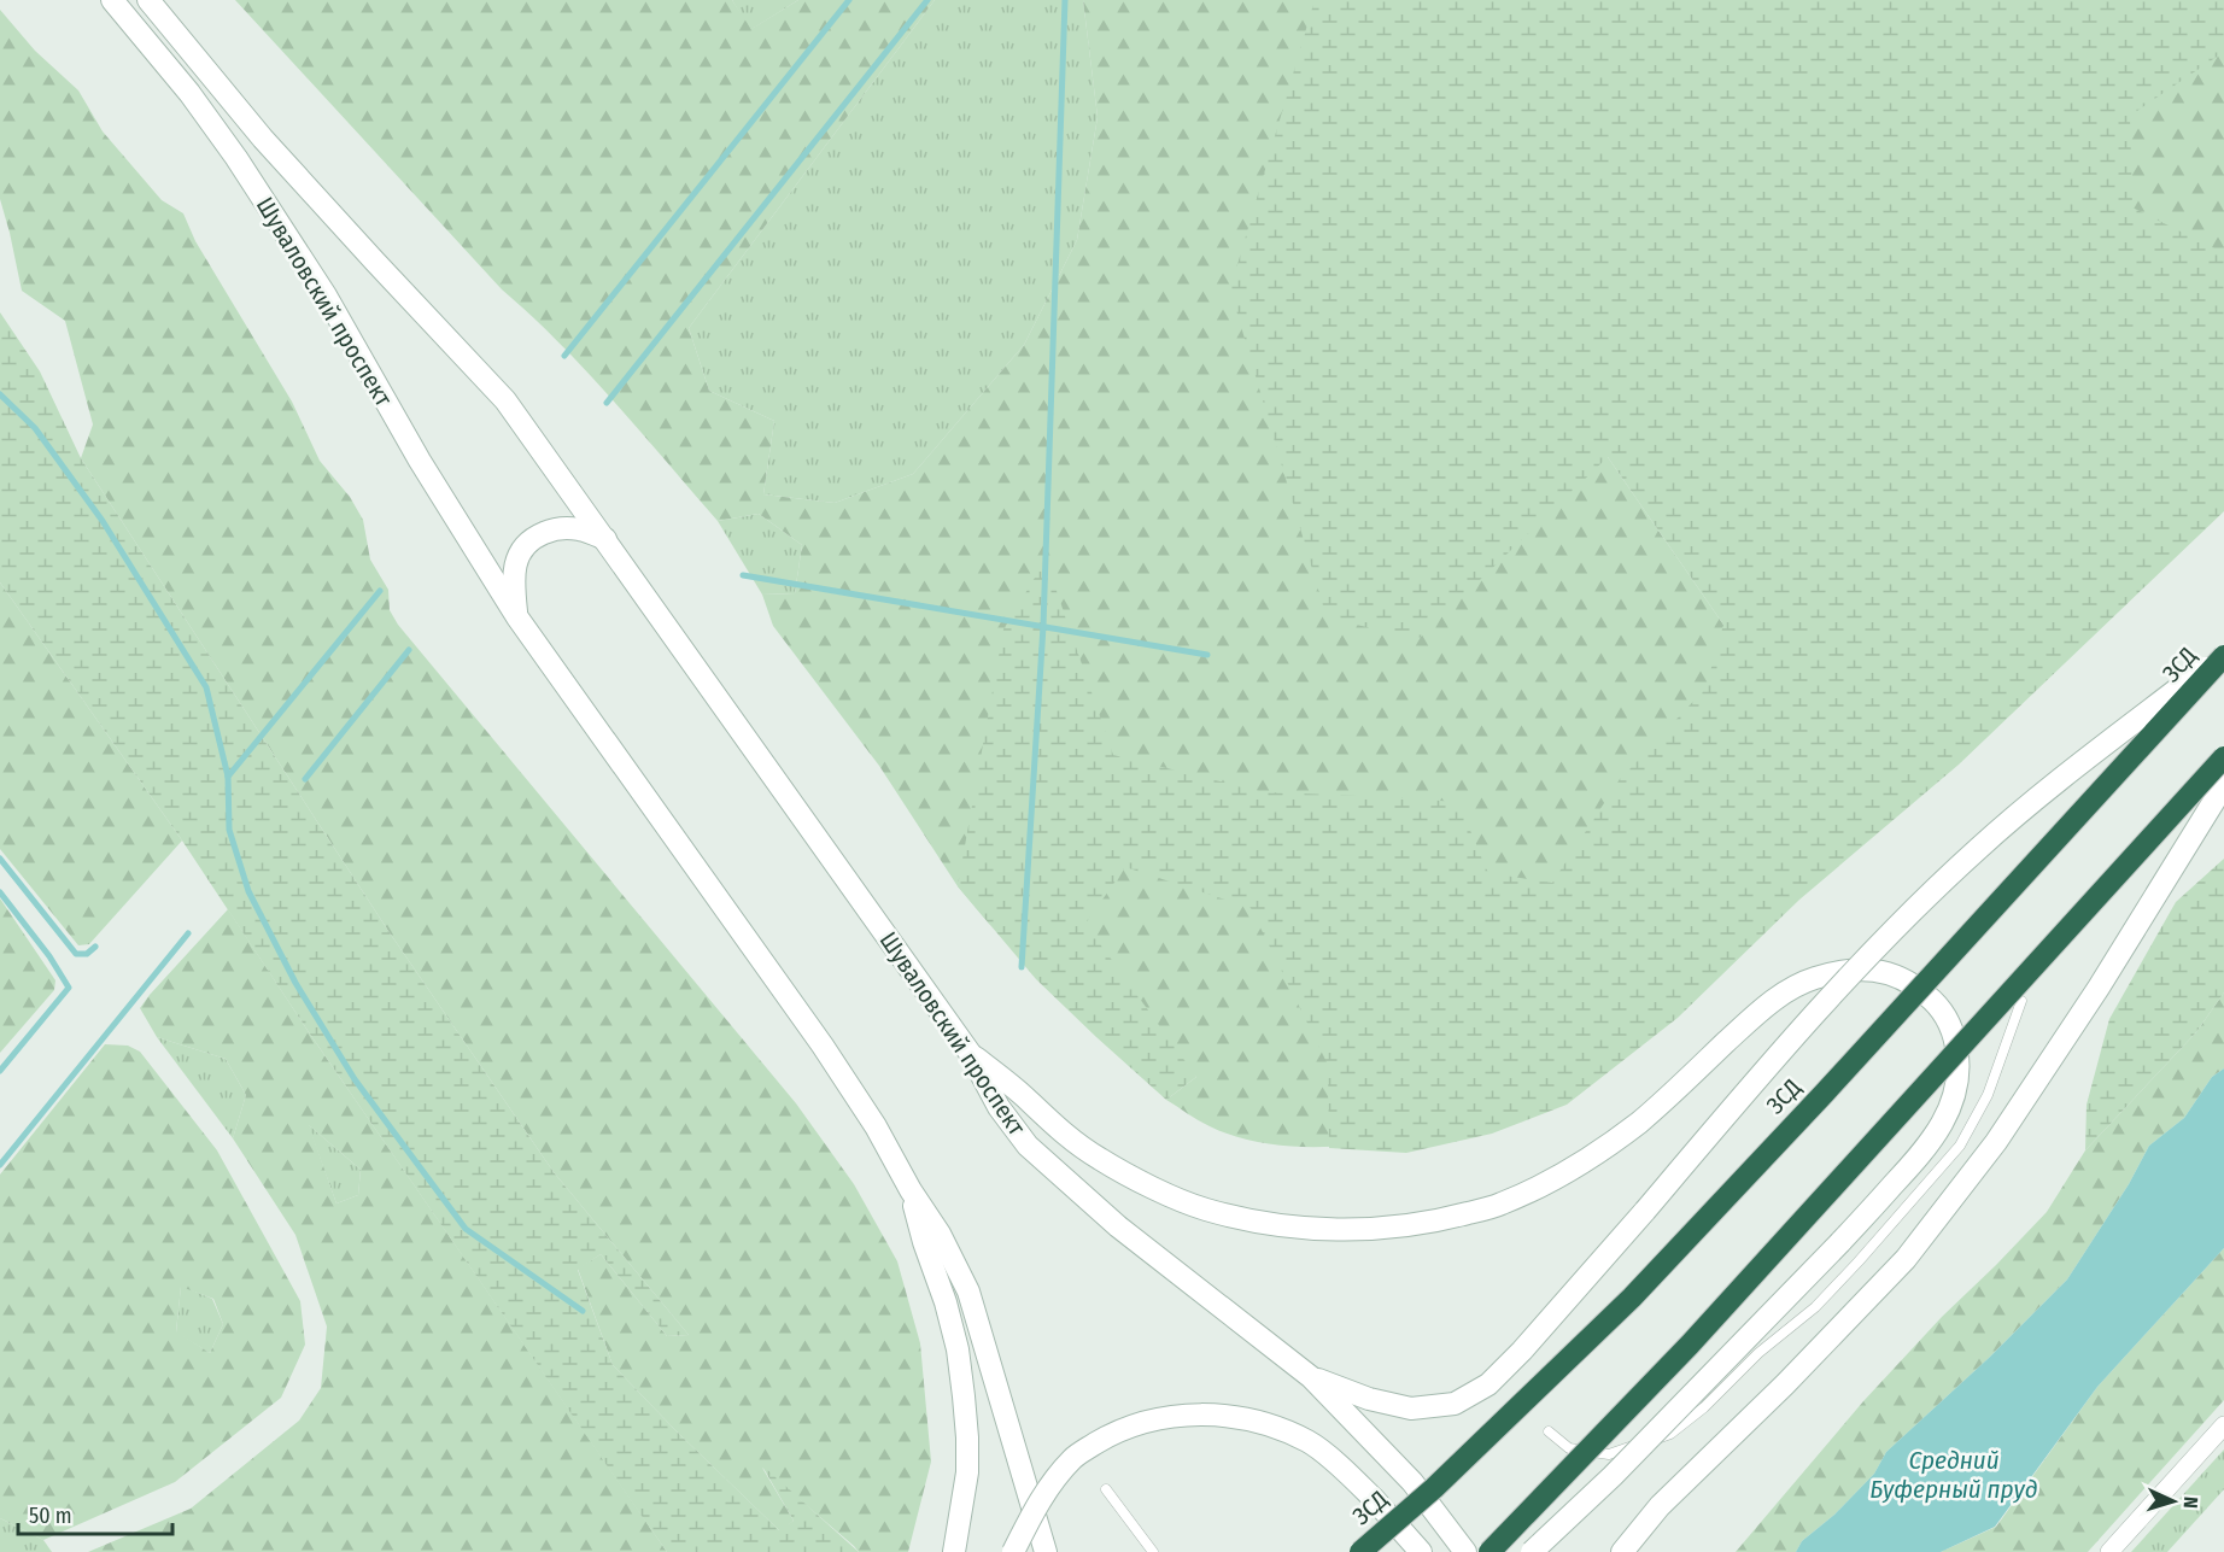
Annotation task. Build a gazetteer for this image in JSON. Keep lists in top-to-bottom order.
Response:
{
  "streets": {
    "highway": ["ЗСД"],
    "main road": ["Шуваловский проспект"]
  },
  "water": ["Средний Буферный пруд"],
  "scale_bar": "50 m",
  "north": "right"
}
